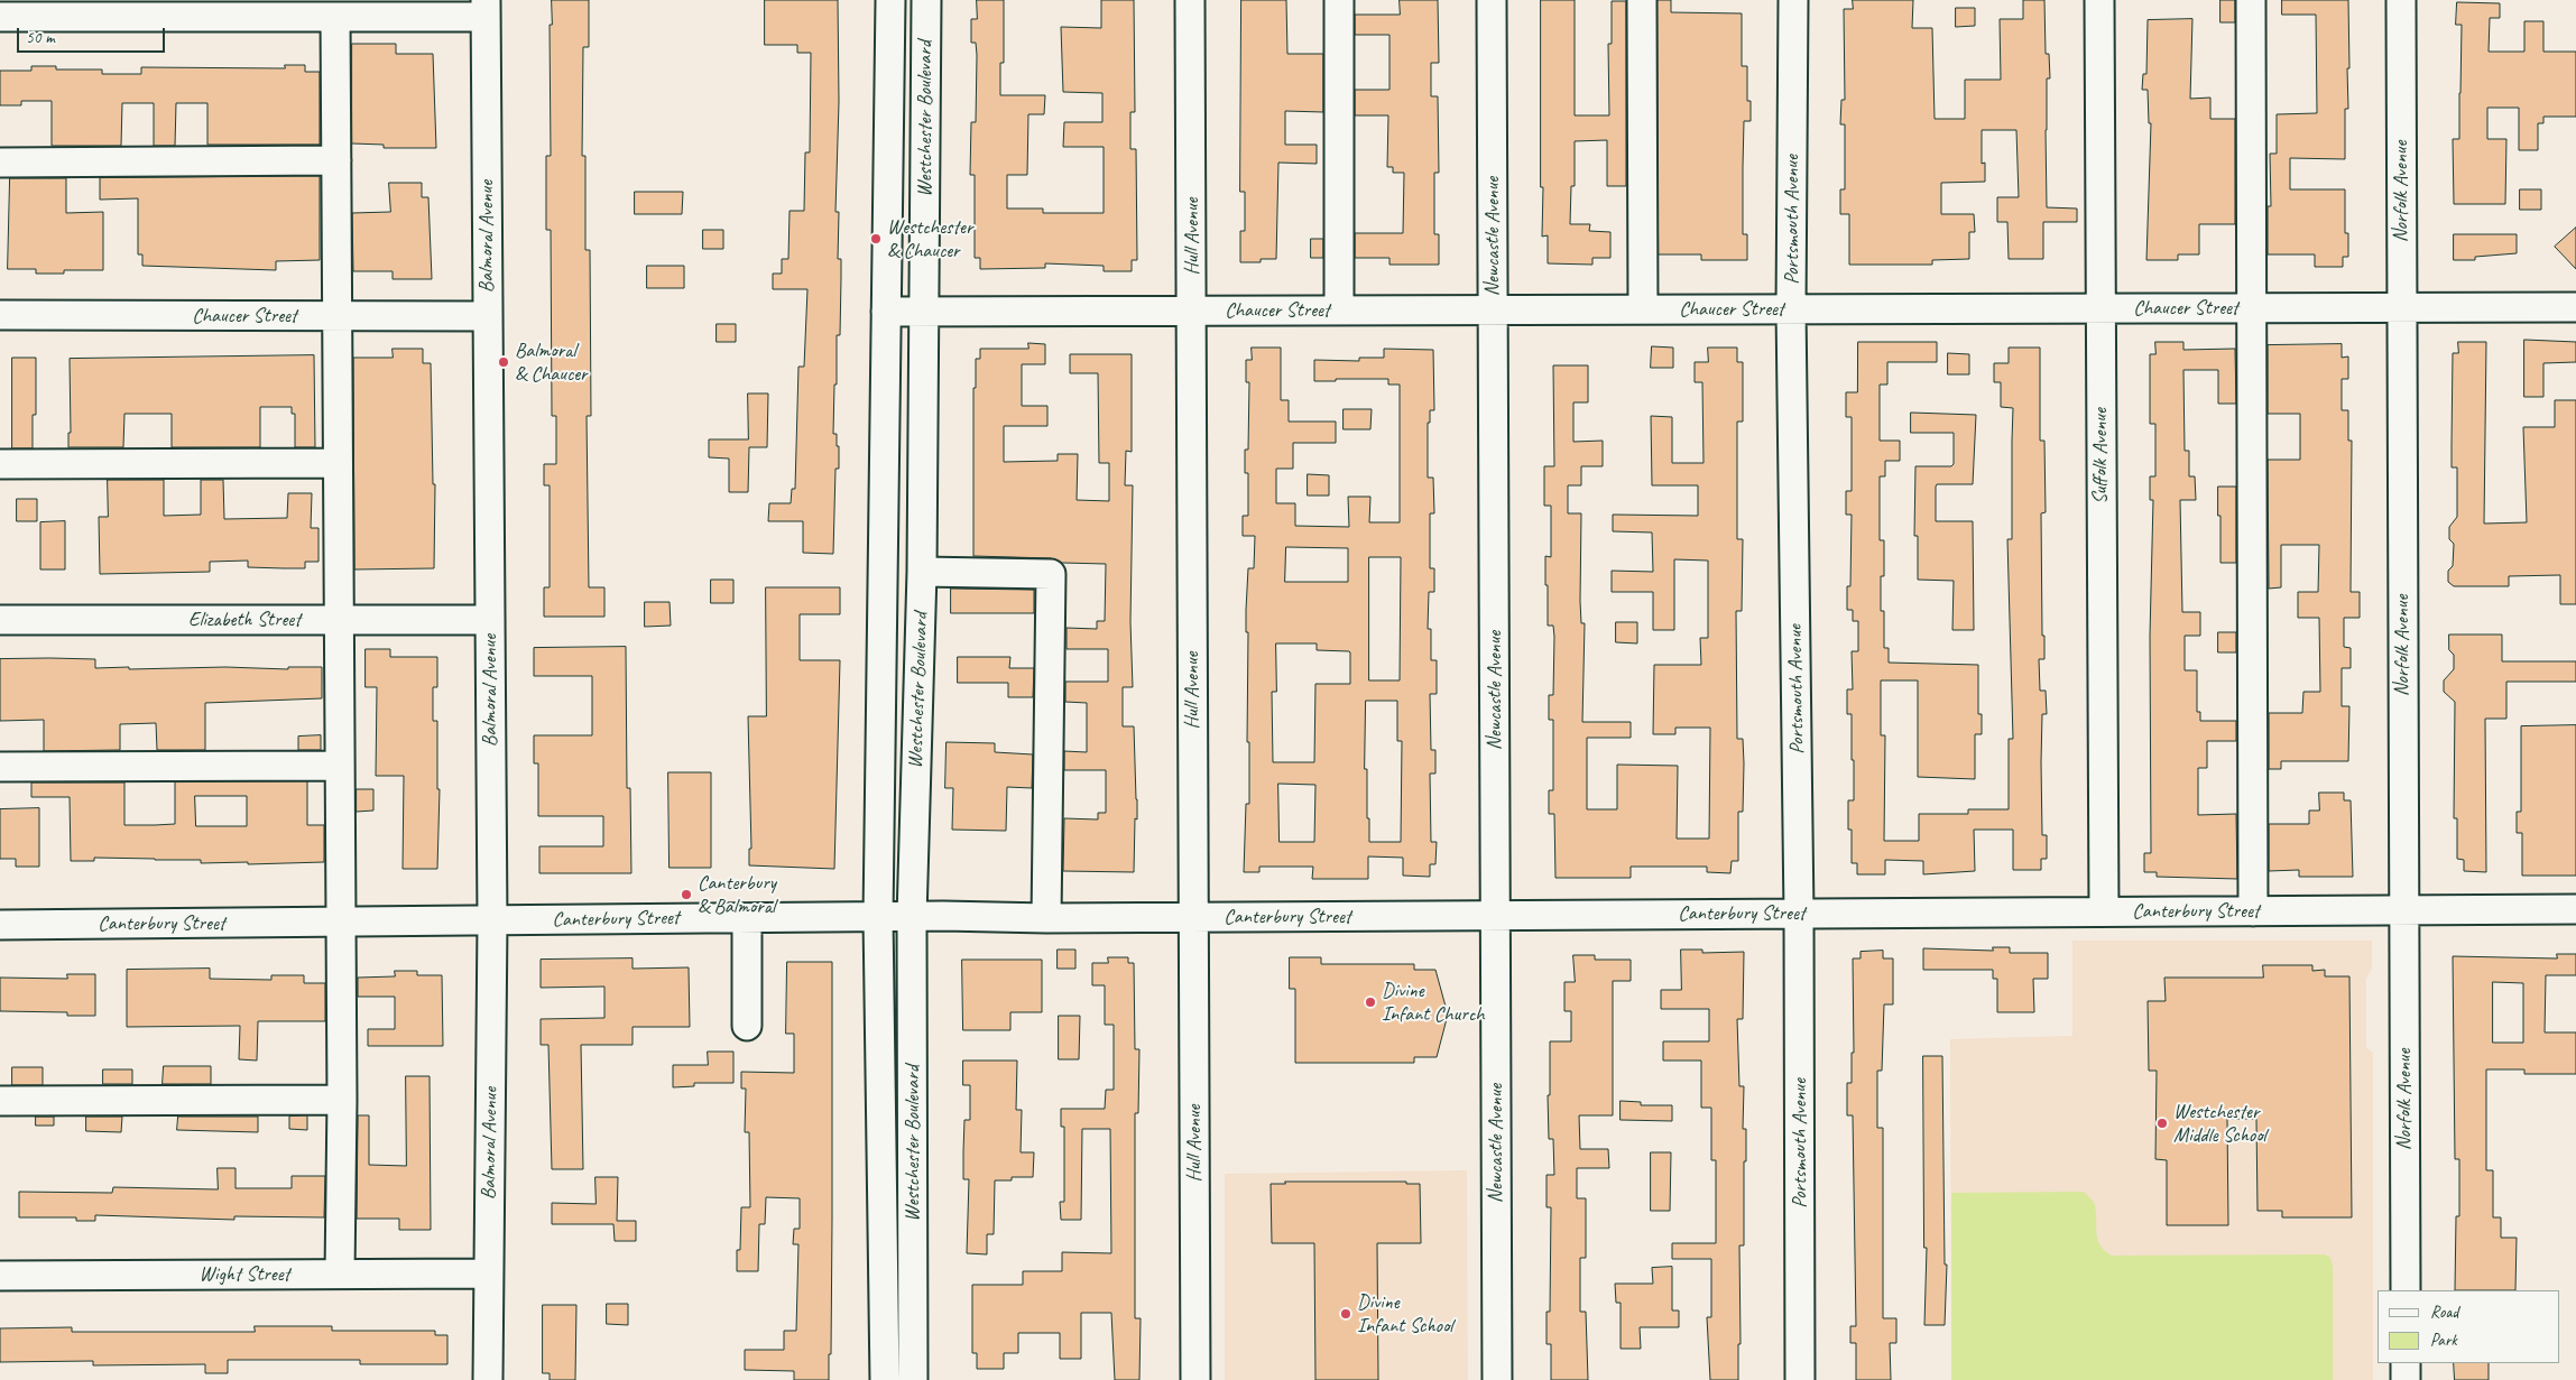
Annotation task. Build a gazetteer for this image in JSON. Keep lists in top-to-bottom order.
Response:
{
  "streets": {
    "street": [
      "Westchester Boulevard",
      "Norfolk Avenue",
      "Portsmouth Avenue",
      "Balmoral Avenue",
      "Hull Avenue",
      "Newcastle Avenue",
      "Chaucer Street",
      "Suffolk Avenue",
      "Elizabeth Street",
      "Canterbury Street",
      "Wight Street"
    ]
  },
  "crossings": [
    ["Westchester Boulevard", "Chaucer Street"],
    ["Westchester Boulevard", "Canterbury Street"],
    ["Norfolk Avenue", "Chaucer Street"],
    ["Norfolk Avenue", "Canterbury Street"],
    ["Portsmouth Avenue", "Chaucer Street"],
    ["Portsmouth Avenue", "Canterbury Street"],
    ["Balmoral Avenue", "Chaucer Street"],
    ["Balmoral Avenue", "Elizabeth Street"],
    ["Balmoral Avenue", "Canterbury Street"],
    ["Balmoral Avenue", "Wight Street"],
    ["Hull Avenue", "Chaucer Street"],
    ["Hull Avenue", "Canterbury Street"],
    ["Newcastle Avenue", "Chaucer Street"],
    ["Newcastle Avenue", "Canterbury Street"],
    ["Chaucer Street", "Suffolk Avenue"],
    ["Suffolk Avenue", "Canterbury Street"]
  ],
  "places": [
    "Westchester & Chaucer",
    "Balmoral & Chaucer",
    "Canterbury & Balmoral",
    "Divine Infant Church",
    "Westchester Middle School",
    "Divine Infant School"
  ],
  "legend": ["Road", "Park"],
  "scale_bar": "50 m"
}
